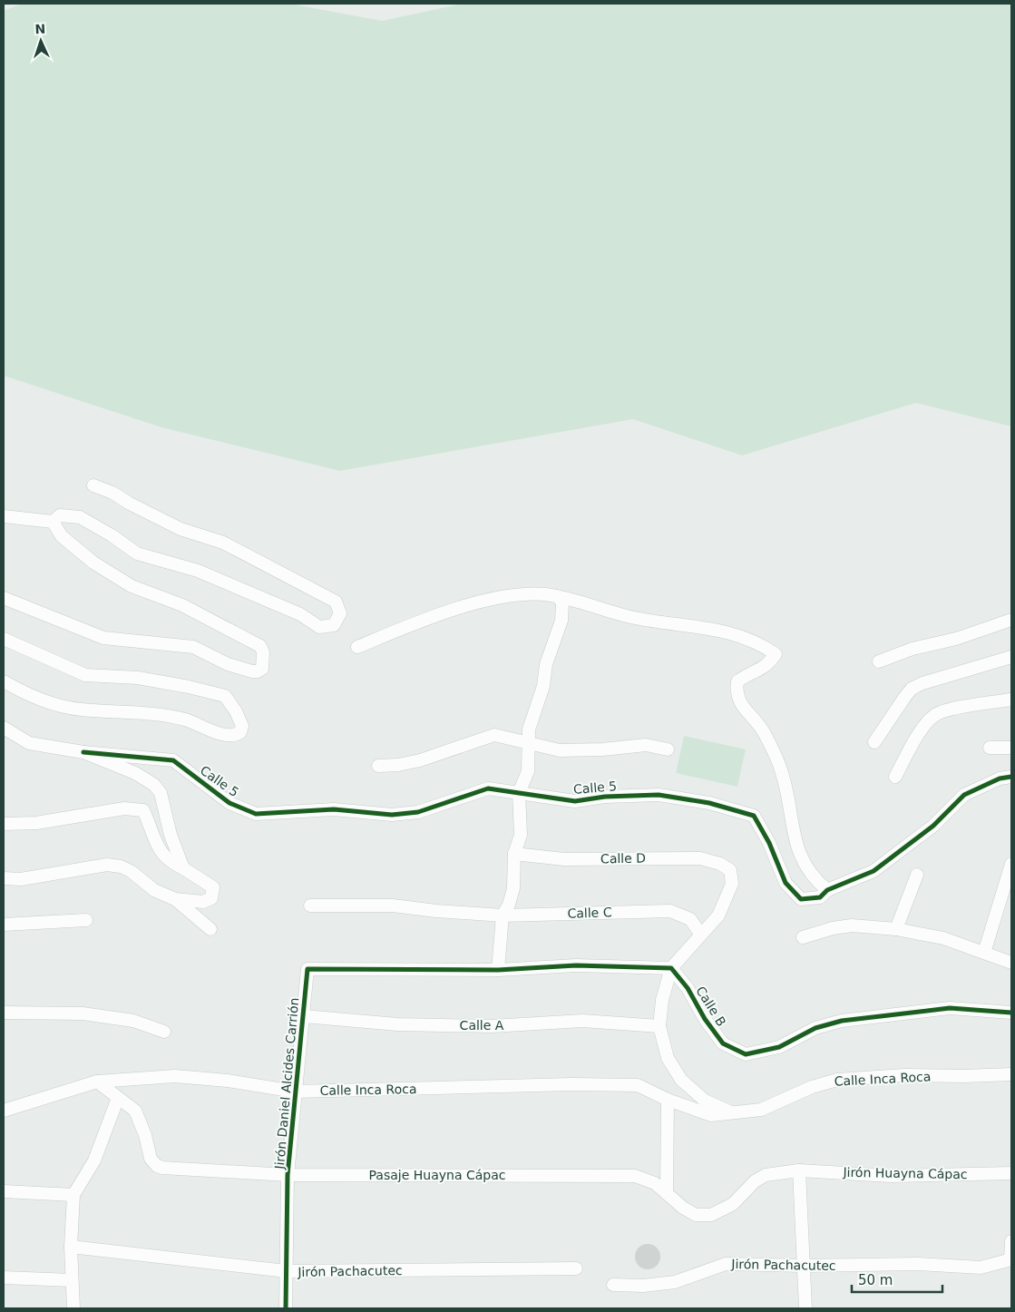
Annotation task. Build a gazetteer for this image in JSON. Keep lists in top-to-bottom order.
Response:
{
  "streets": {
    "street": [
      "Calle 5",
      "Calle D",
      "Calle C",
      "Calle B",
      "Calle A",
      "Calle Inca Roca",
      "Jirón Daniel Alcides Carrión",
      "Jirón Huayna Cápac",
      "Pasaje Huayna Cápac",
      "Jirón Pachacutec"
    ]
  },
  "crossings": [
    ["Calle D", "Calle C"],
    ["Calle A", "Jirón Daniel Alcides Carrión"],
    ["Calle Inca Roca", "Jirón Daniel Alcides Carrión"],
    ["Calle Inca Roca", "Pasaje Huayna Cápac"],
    ["Jirón Daniel Alcides Carrión", "Pasaje Huayna Cápac"],
    ["Jirón Daniel Alcides Carrión", "Jirón Pachacutec"],
    ["Jirón Huayna Cápac", "Pasaje Huayna Cápac"]
  ],
  "scale_bar": "50 m",
  "north": "top"
}
